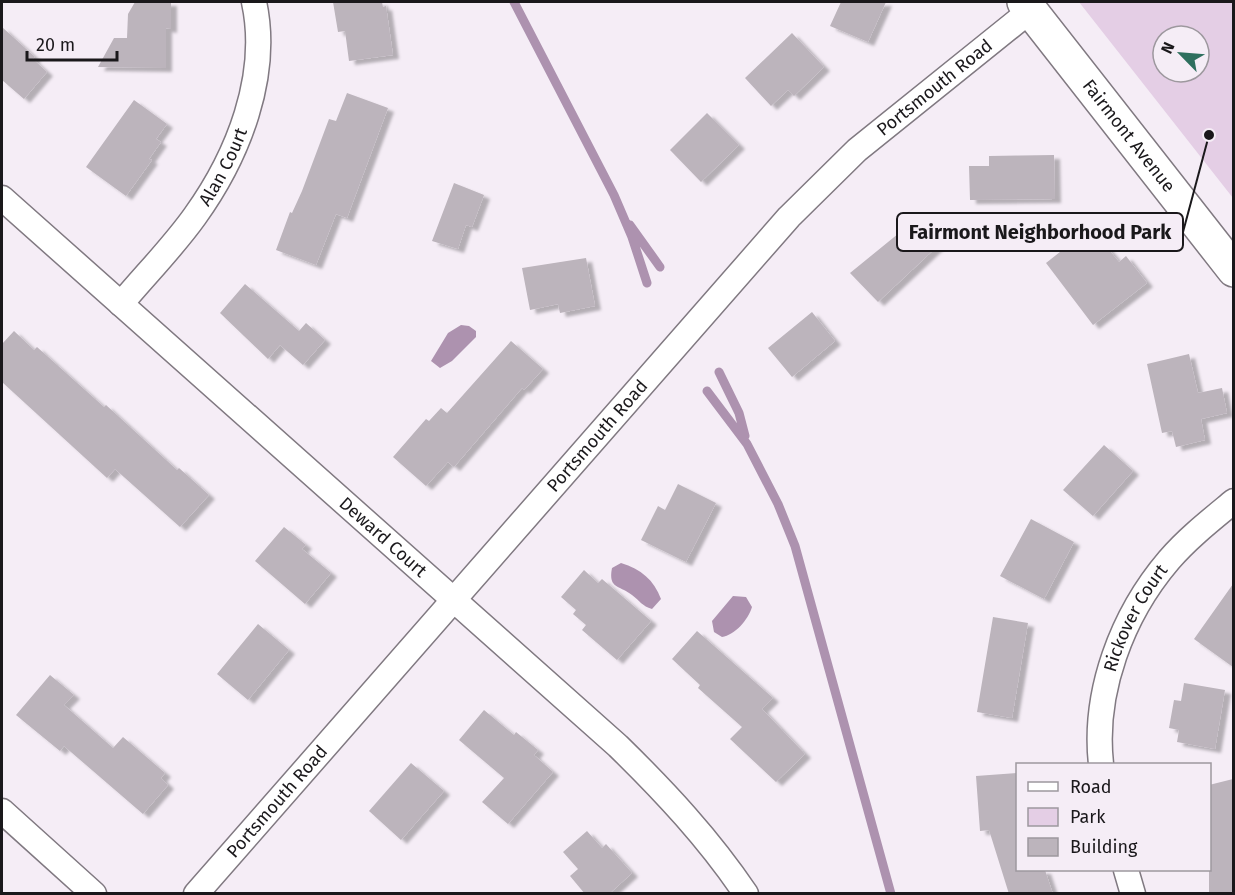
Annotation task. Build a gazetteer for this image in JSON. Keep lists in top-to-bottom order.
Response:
{
  "streets": {
    "street": [
      "Portsmouth Road",
      "Fairmont Avenue",
      "Alan Court",
      "Deward Court",
      "Rickover Court"
    ]
  },
  "crossings": [
    ["Portsmouth Road", "Fairmont Avenue"],
    ["Portsmouth Road", "Deward Court"],
    ["Alan Court", "Deward Court"]
  ],
  "places": ["Fairmont Neighborhood Park"],
  "legend": ["Road", "Park", "Building"],
  "scale_bar": "20 m",
  "north": "top left"
}
